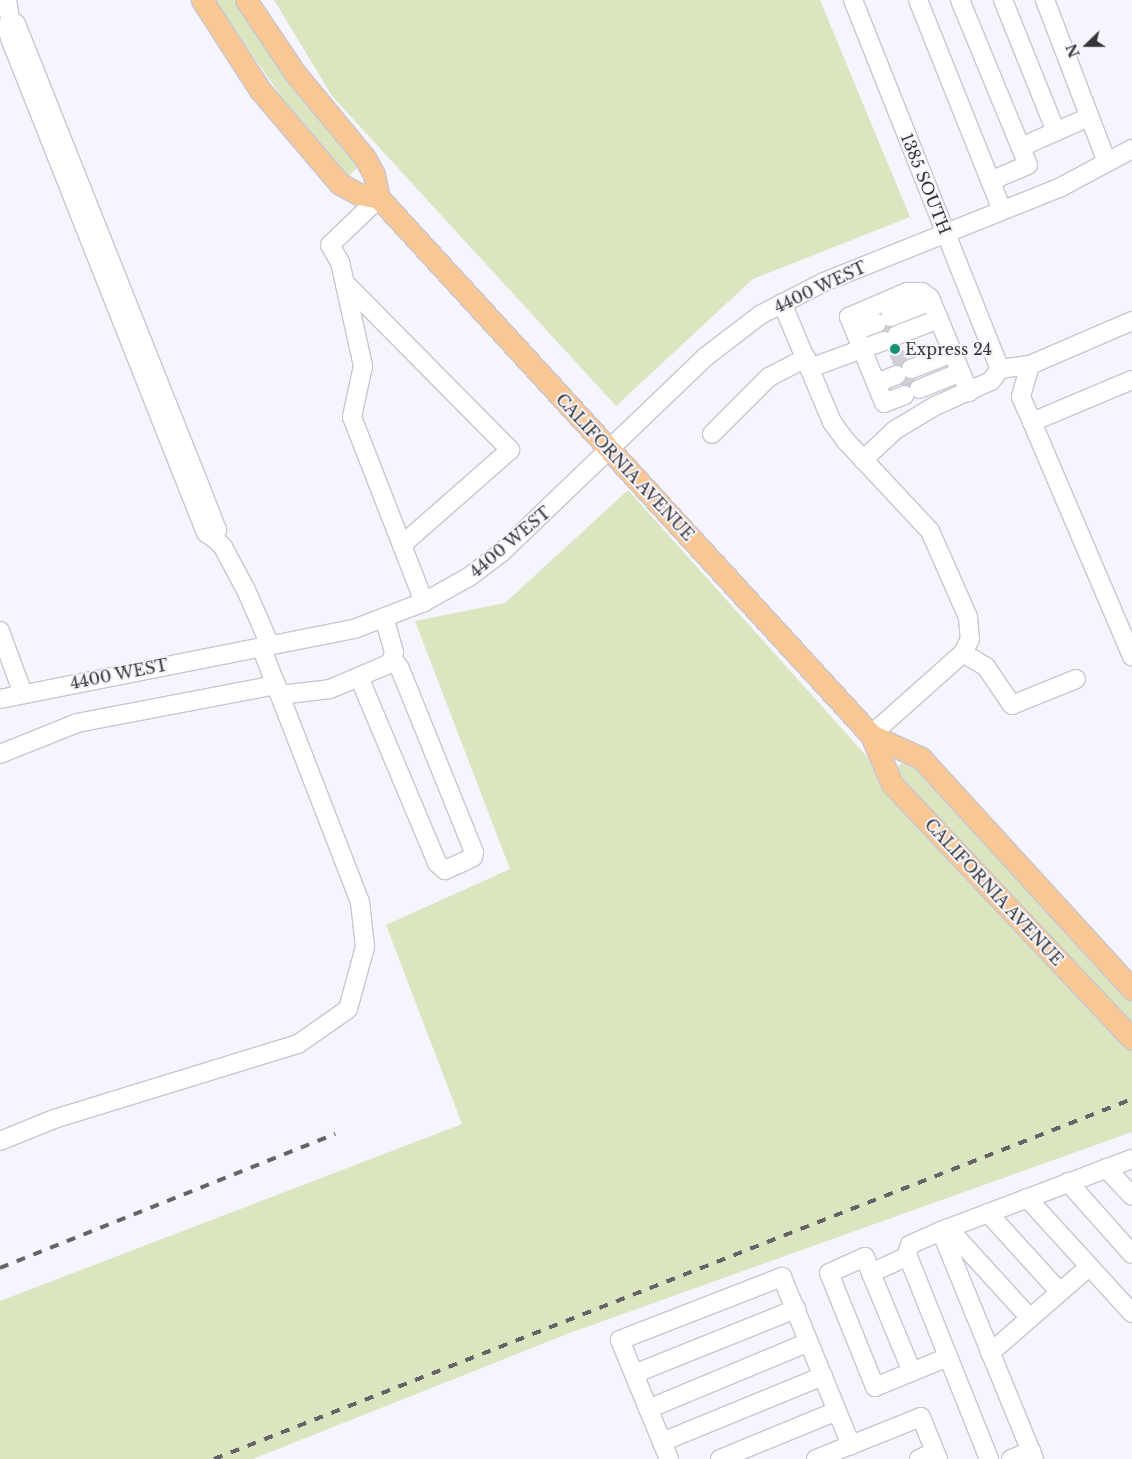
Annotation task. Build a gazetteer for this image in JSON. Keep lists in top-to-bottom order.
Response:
{
  "streets": {
    "main road": ["CALIFORNIA AVENUE"],
    "street": ["1385 SOUTH", "4400 WEST"]
  },
  "crossings": [
    ["1385 SOUTH", "4400 WEST"],
    ["4400 WEST", "CALIFORNIA AVENUE"]
  ],
  "places": ["Express 24"],
  "north": "left"
}
